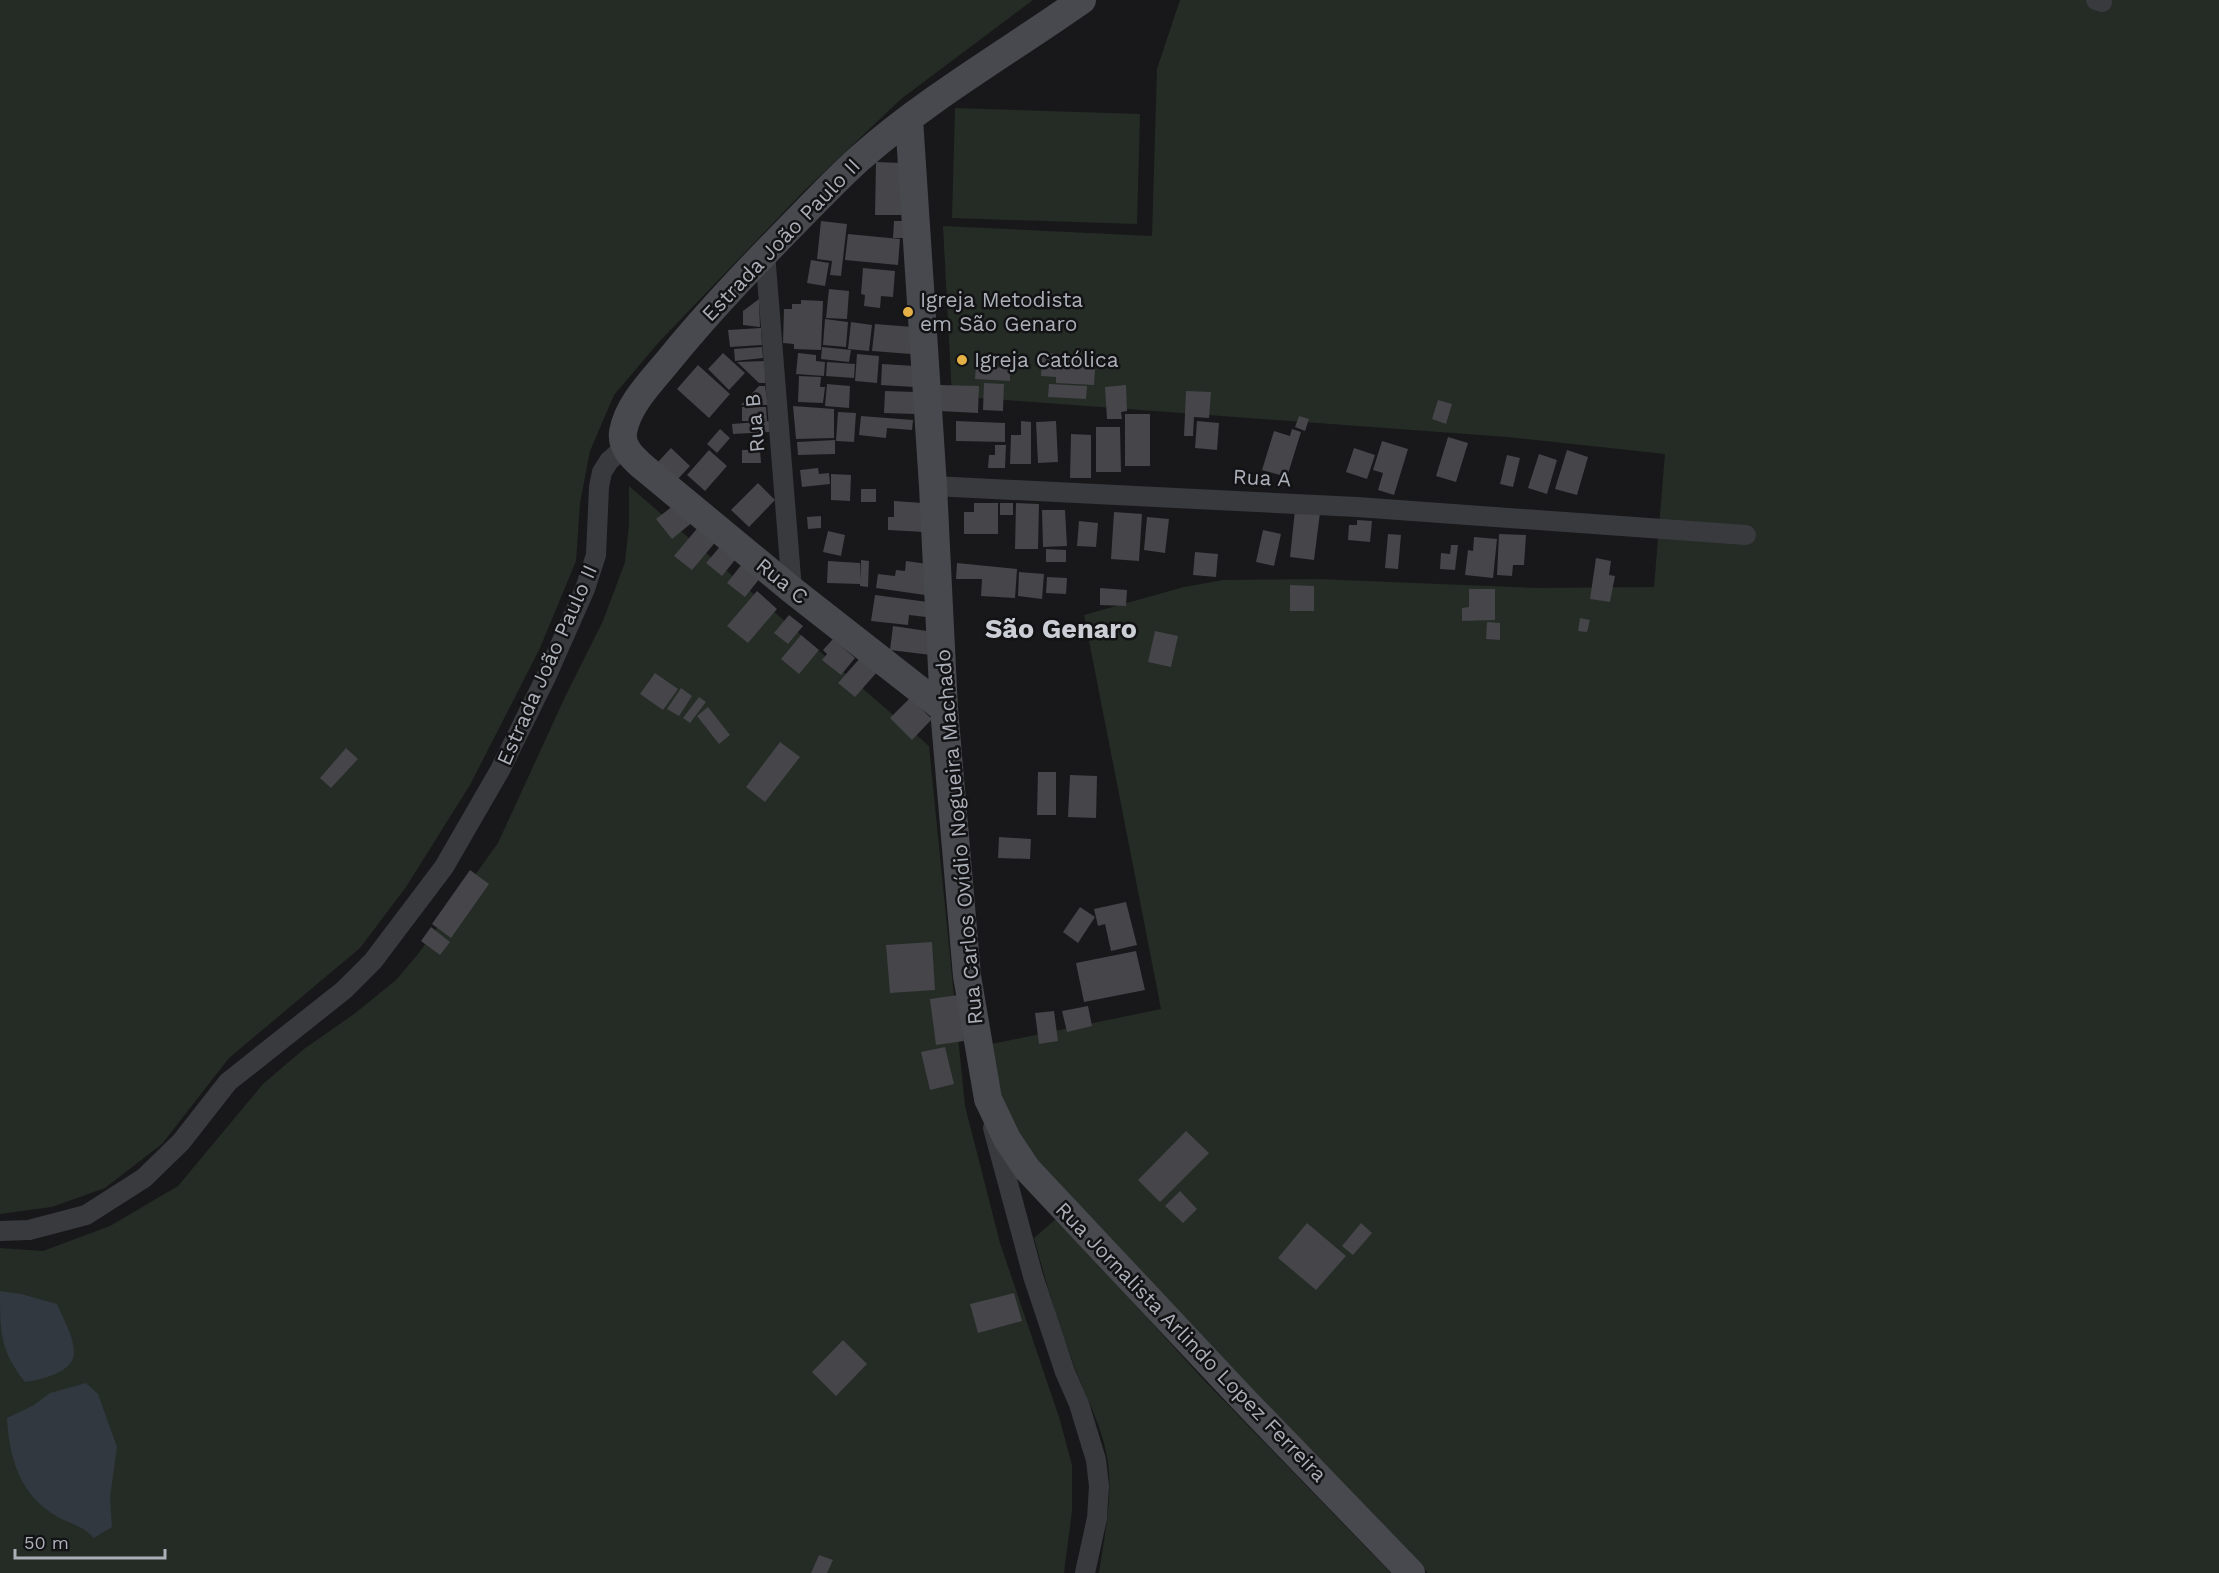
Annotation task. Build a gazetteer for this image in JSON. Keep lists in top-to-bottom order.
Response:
{
  "streets": {
    "street": [
      "Estrada João Paulo II",
      "Rua B",
      "Rua A",
      "Rua C",
      "Rua Carlos Ovídio Nogueira Machado",
      "Rua Jornalista Arlindo Lopez Ferreira"
    ]
  },
  "crossings": [
    ["Estrada João Paulo II", "Rua B"],
    ["Estrada João Paulo II", "Rua C"],
    ["Estrada João Paulo II", "Rua Carlos Ovídio Nogueira Machado"],
    ["Rua B", "Rua C"],
    ["Rua A", "Rua Carlos Ovídio Nogueira Machado"],
    ["Rua C", "Rua Carlos Ovídio Nogueira Machado"],
    ["Rua Carlos Ovídio Nogueira Machado", "Rua Jornalista Arlindo Lopez Ferreira"]
  ],
  "districts": ["São Genaro"],
  "places": ["Igreja Metodista em São Genaro", "Igreja Católica"],
  "scale_bar": "50 m"
}
